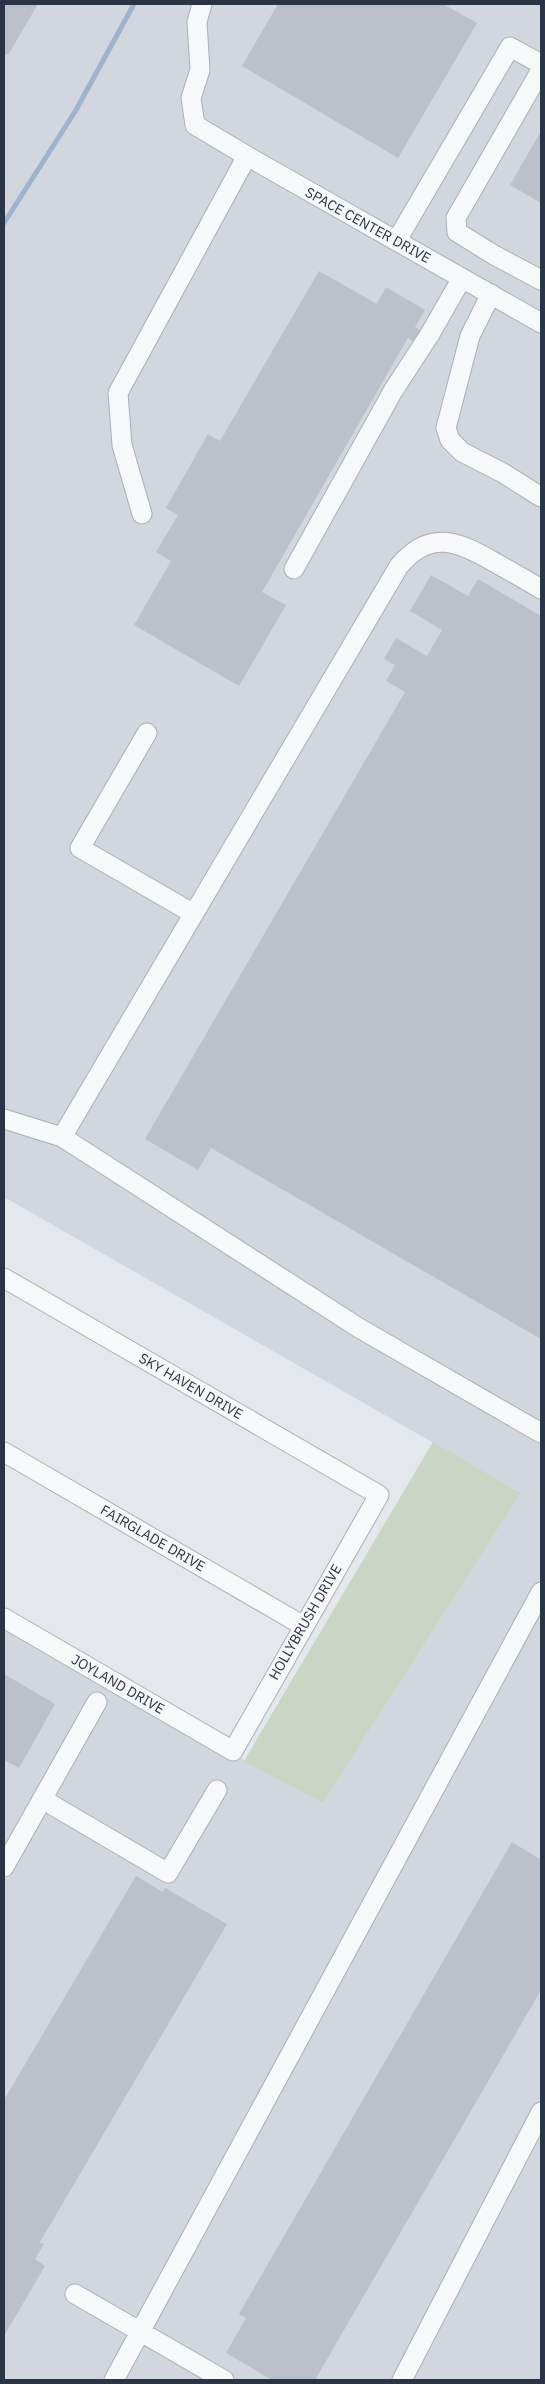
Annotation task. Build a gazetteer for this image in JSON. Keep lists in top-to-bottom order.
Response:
{
  "streets": {
    "street": [
      "SPACE CENTER DRIVE",
      "SKY HAVEN DRIVE",
      "FAIRGLADE DRIVE",
      "HOLLYBRUSH DRIVE",
      "JOYLAND DRIVE"
    ]
  },
  "crossings": [
    ["SKY HAVEN DRIVE", "HOLLYBRUSH DRIVE"],
    ["FAIRGLADE DRIVE", "HOLLYBRUSH DRIVE"],
    ["HOLLYBRUSH DRIVE", "JOYLAND DRIVE"]
  ]
}
